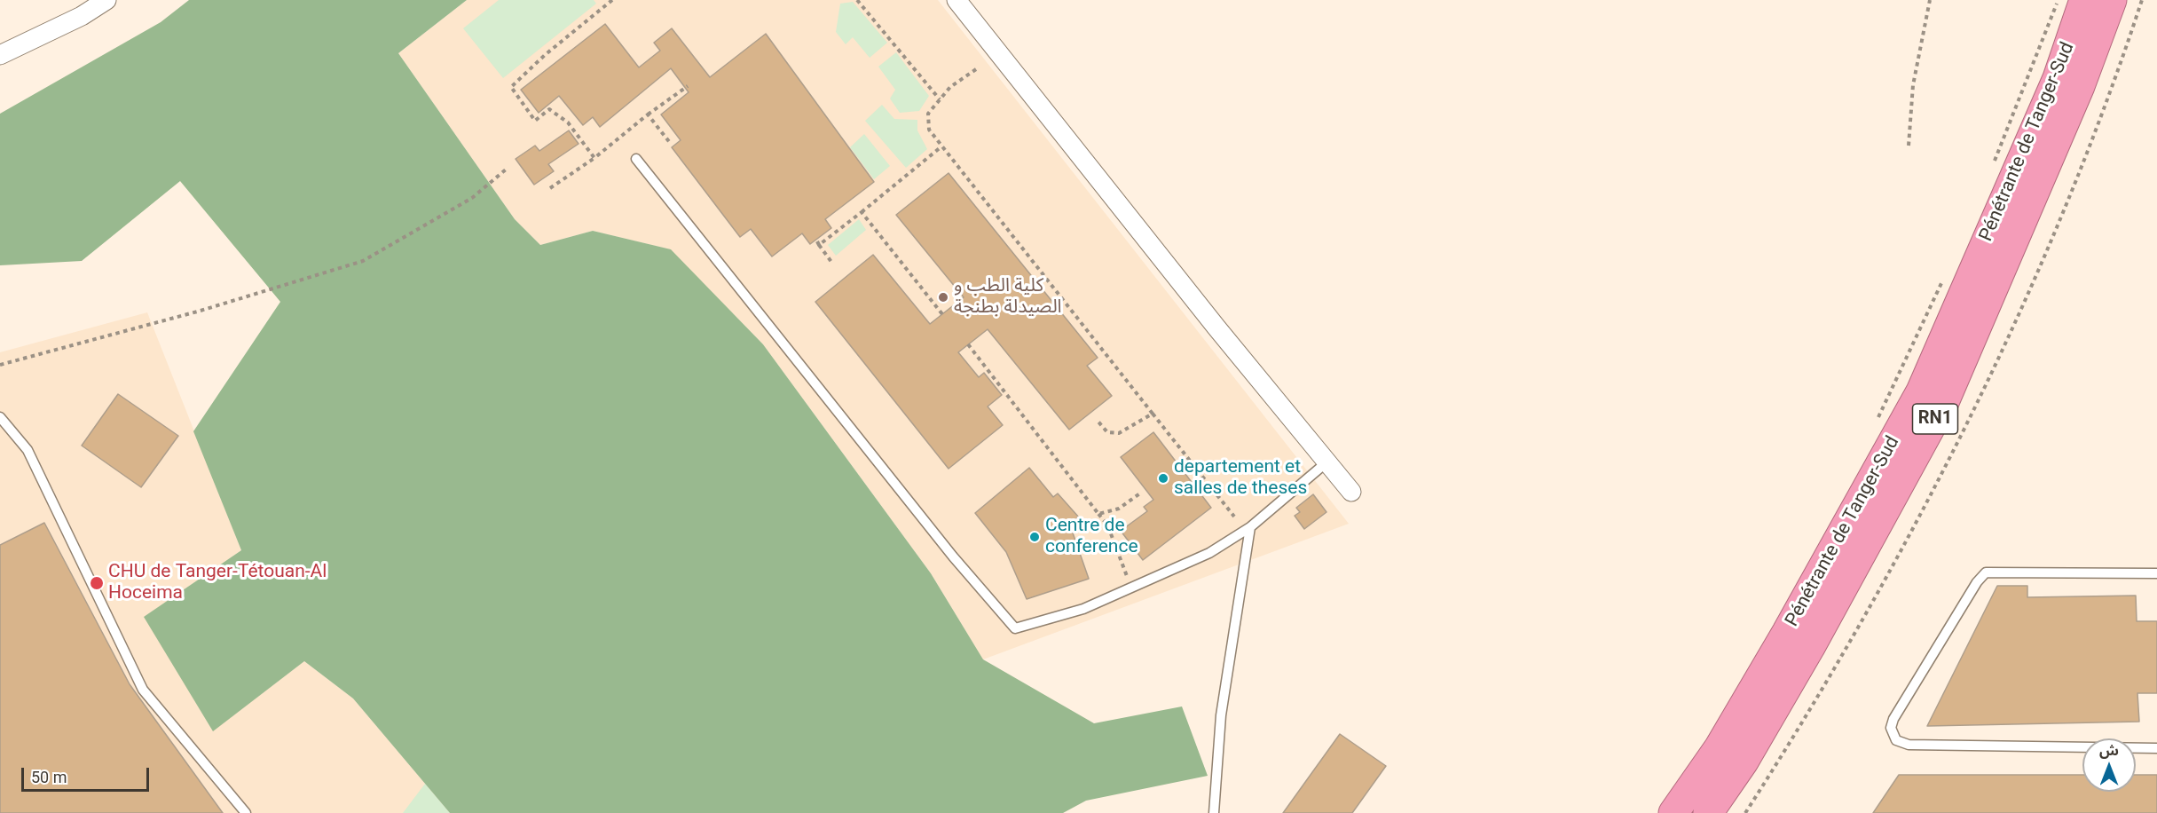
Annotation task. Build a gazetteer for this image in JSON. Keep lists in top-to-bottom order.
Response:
{
  "streets": {
    "highway": ["Pénétrante de Tanger-Sud", "RN1"]
  },
  "places": [
    "كلية الطب و الصيدلة بطنجة",
    "departement et salles de theses",
    "Centre de conference",
    "CHU de Tanger-Tétouan-Al Hoceima"
  ],
  "scale_bar": "50 m",
  "north": "top"
}
